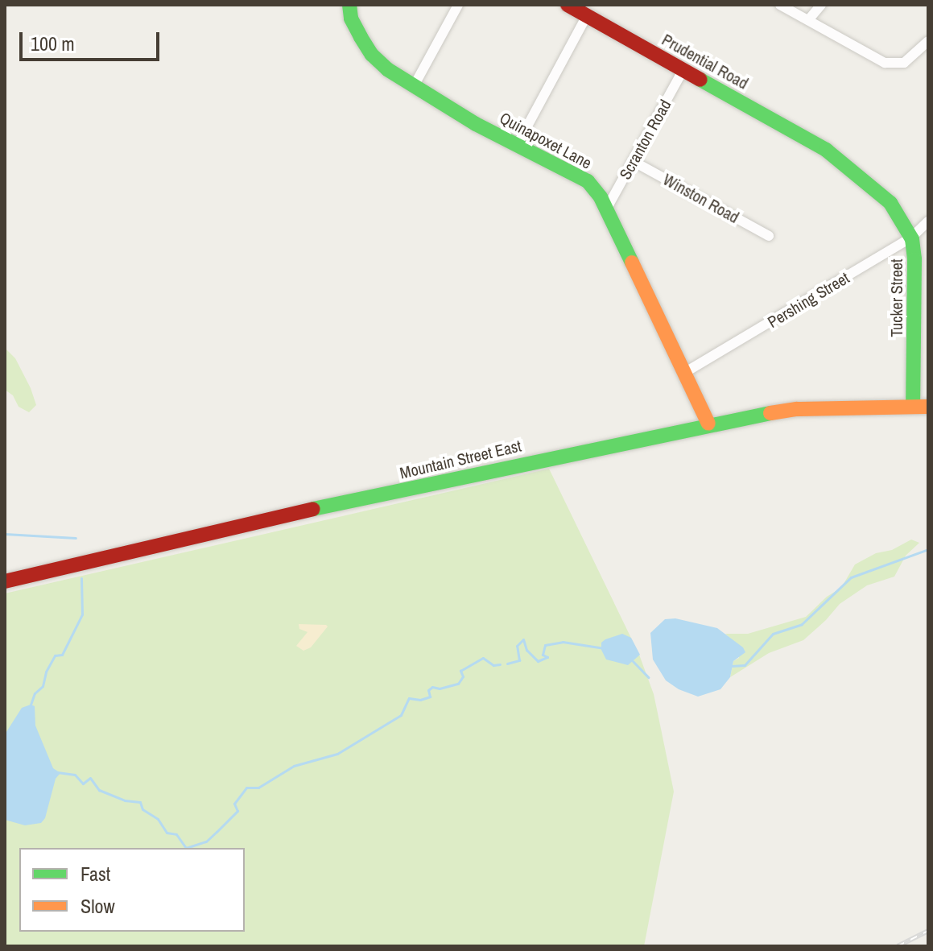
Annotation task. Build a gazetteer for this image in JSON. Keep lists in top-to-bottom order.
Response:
{
  "streets": {
    "street": [
      "Prudential Road",
      "Scranton Road",
      "Quinapoxet Lane",
      "Winston Road",
      "Tucker Street",
      "Pershing Street",
      "Mountain Street East"
    ]
  },
  "crossings": [
    ["Prudential Road", "Scranton Road"],
    ["Prudential Road", "Tucker Street"],
    ["Scranton Road", "Quinapoxet Lane"],
    ["Scranton Road", "Winston Road"],
    ["Quinapoxet Lane", "Pershing Street"],
    ["Quinapoxet Lane", "Mountain Street East"],
    ["Tucker Street", "Pershing Street"],
    ["Tucker Street", "Mountain Street East"]
  ],
  "legend": ["Fast", "Slow"],
  "scale_bar": "100 m"
}
